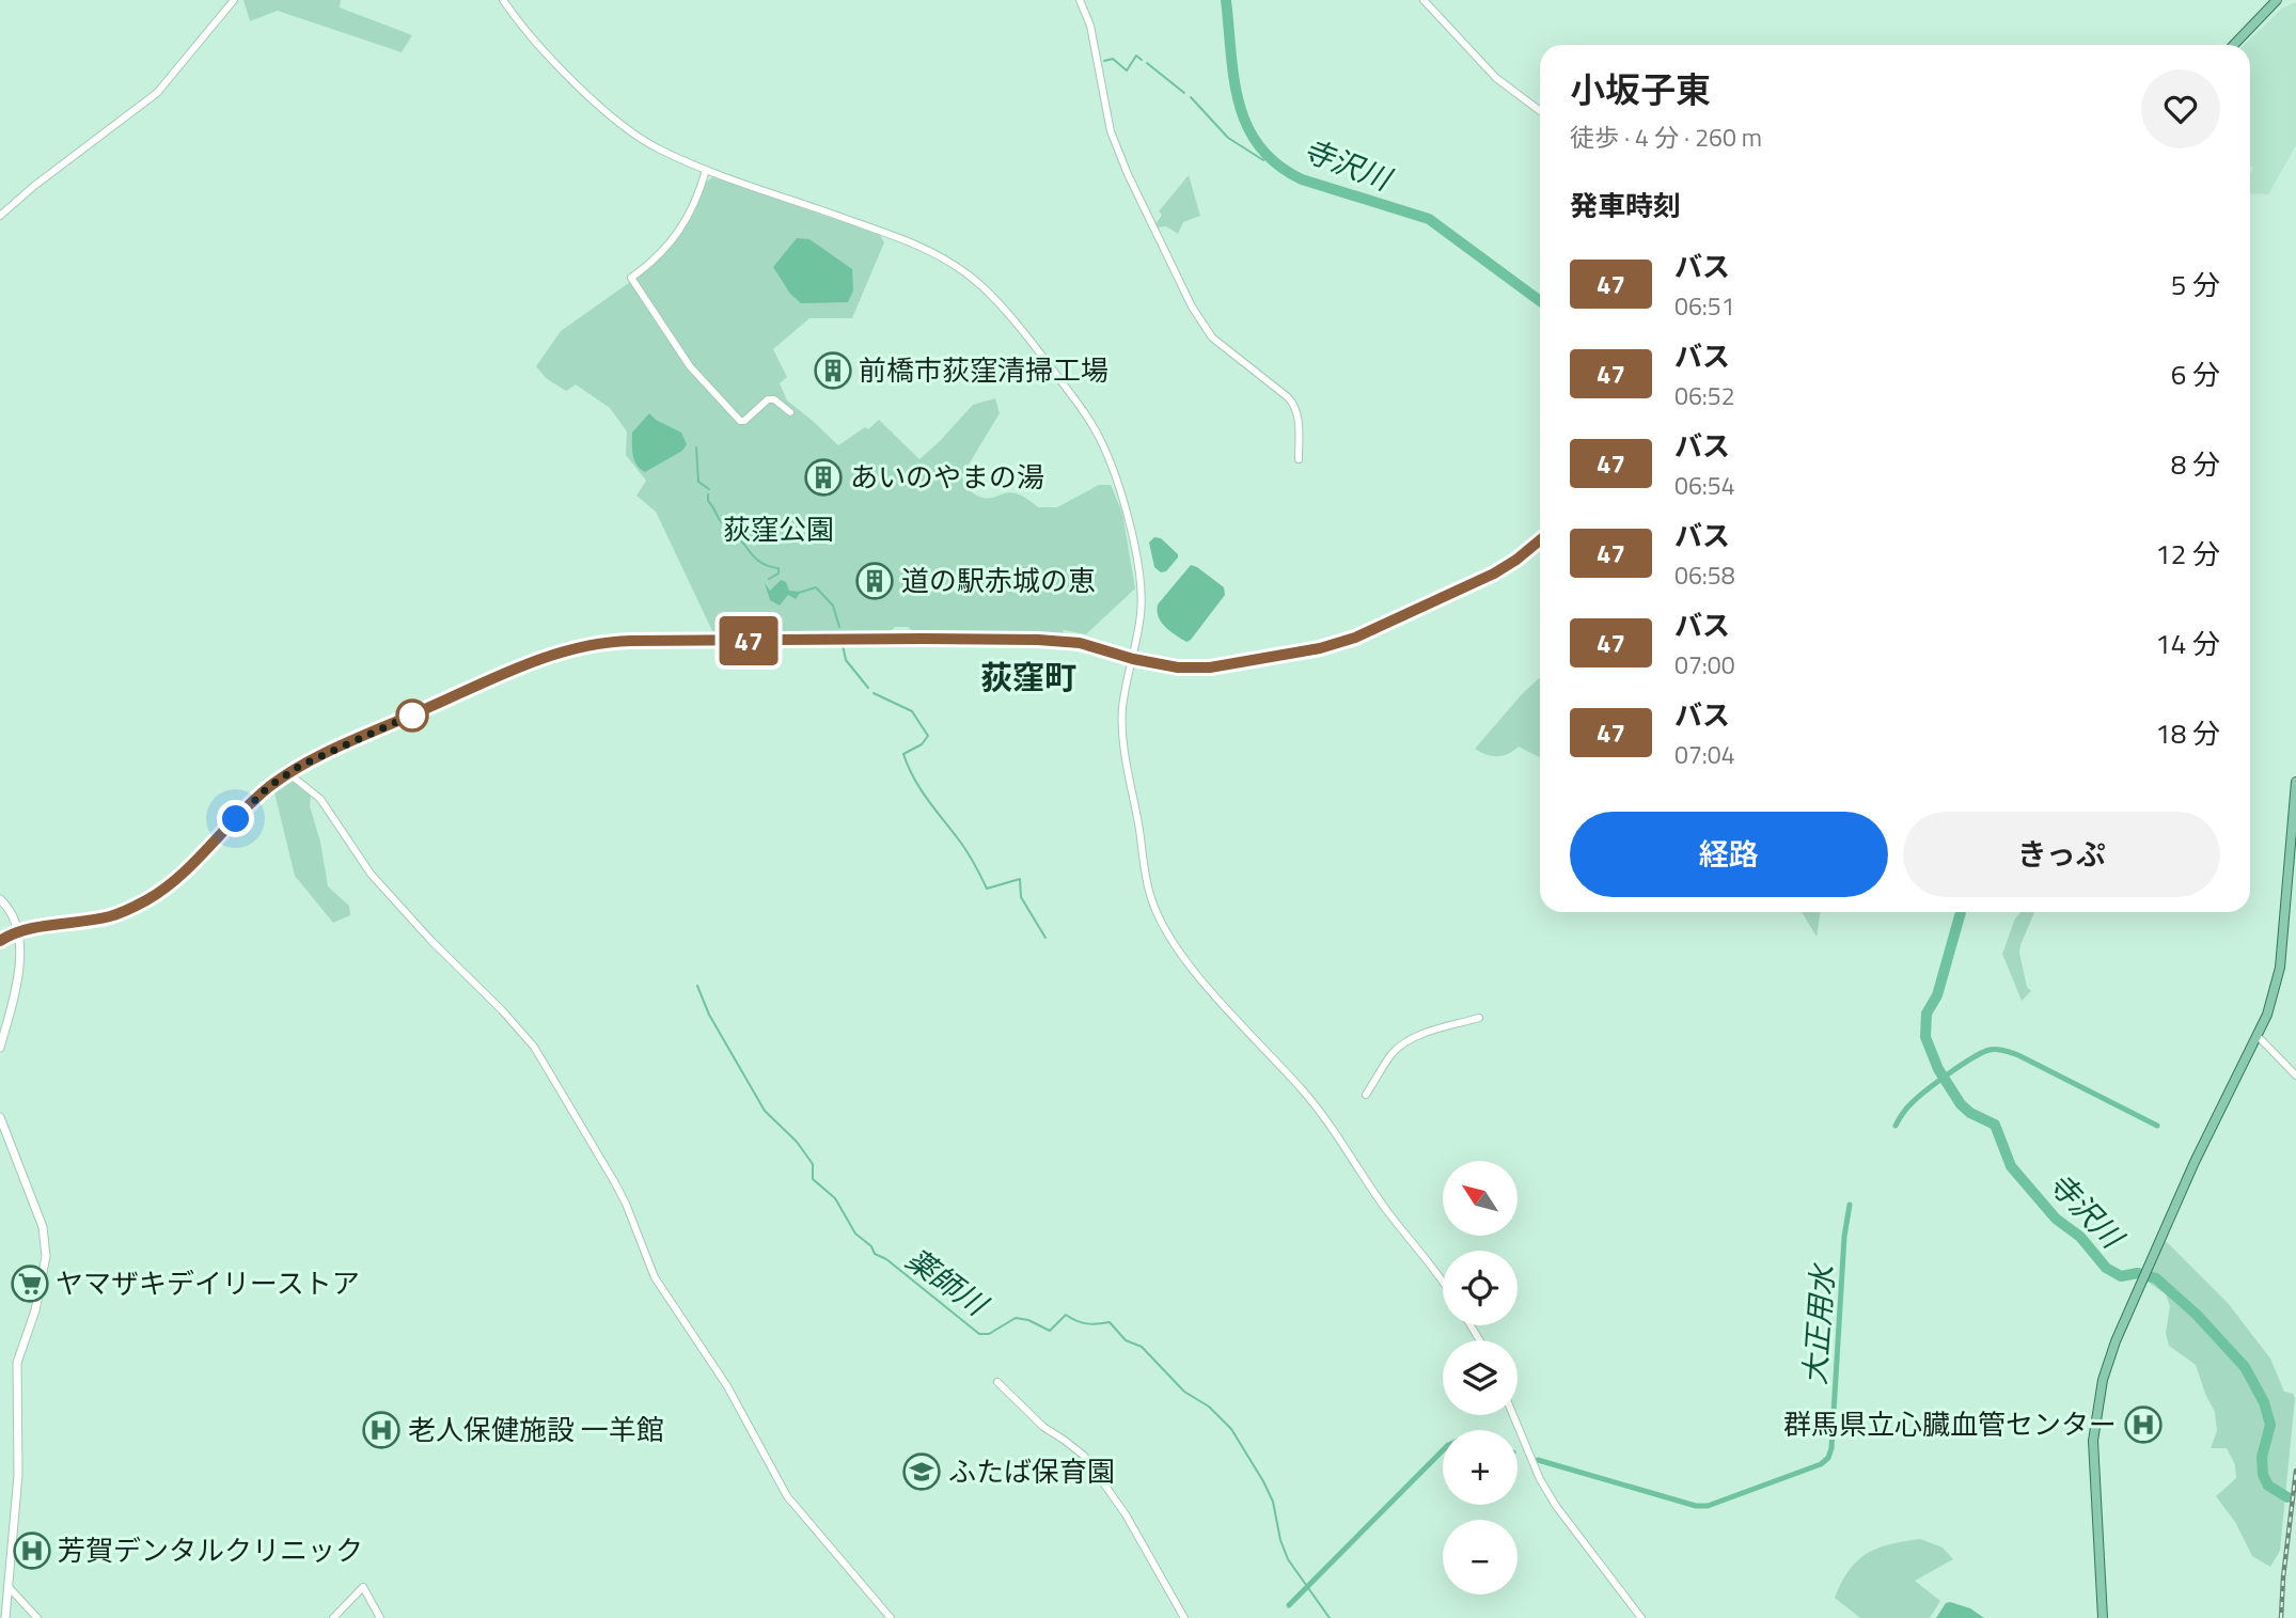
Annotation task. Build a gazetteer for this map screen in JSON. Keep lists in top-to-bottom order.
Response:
{
  "districts": ["荻窪町"],
  "water": ["寺沢川", "薬師川", "大正用水"],
  "parks": ["荻窪公園"],
  "places": {
    "building": ["前橋市荻窪清掃工場", "あいのやまの湯", "道の駅赤城の恵"],
    "supermarket": ["ヤマザキデイリーストア"],
    "hospital": ["群馬県立心臓血管センター", "老人保健施設 一羊館", "芳賀デンタルクリニック"],
    "school or university": ["ふたば保育園"]
  },
  "lines": ["bus line 47"],
  "north": "top left",
  "page": {
    "on_map": "47",
    "heading": [
      ["小坂子東", "徒歩 · 4 分 · 260 m"],
      "発車時刻"
    ],
    "list": [
      {
        "mark": "47",
        "name": "バス",
        "note": "06:51",
        "value": "5 分"
      },
      {
        "mark": "47",
        "name": "バス",
        "note": "06:52",
        "value": "6 分"
      },
      {
        "mark": "47",
        "name": "バス",
        "note": "06:54",
        "value": "8 分"
      },
      {
        "mark": "47",
        "name": "バス",
        "note": "06:58",
        "value": "12 分"
      },
      {
        "mark": "47",
        "name": "バス",
        "note": "07:00",
        "value": "14 分"
      },
      {
        "mark": "47",
        "name": "バス",
        "note": "07:04",
        "value": "18 分"
      }
    ],
    "buttons": ["経路", "きっぷ"],
    "map_buttons": ["+", "−"]
  }
}
